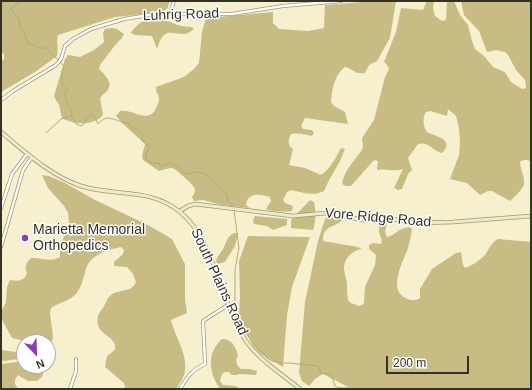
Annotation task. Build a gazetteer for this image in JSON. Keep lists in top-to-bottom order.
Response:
{
  "streets": {
    "main road": ["Vore Ridge Road", "South Plains Road"],
    "street": ["Luhrig Road"]
  },
  "crossings": [
    ["Vore Ridge Road", "South Plains Road"]
  ],
  "places": ["Marietta Memorial Orthopedics"],
  "scale_bar": "200 m",
  "north": "bottom right"
}
